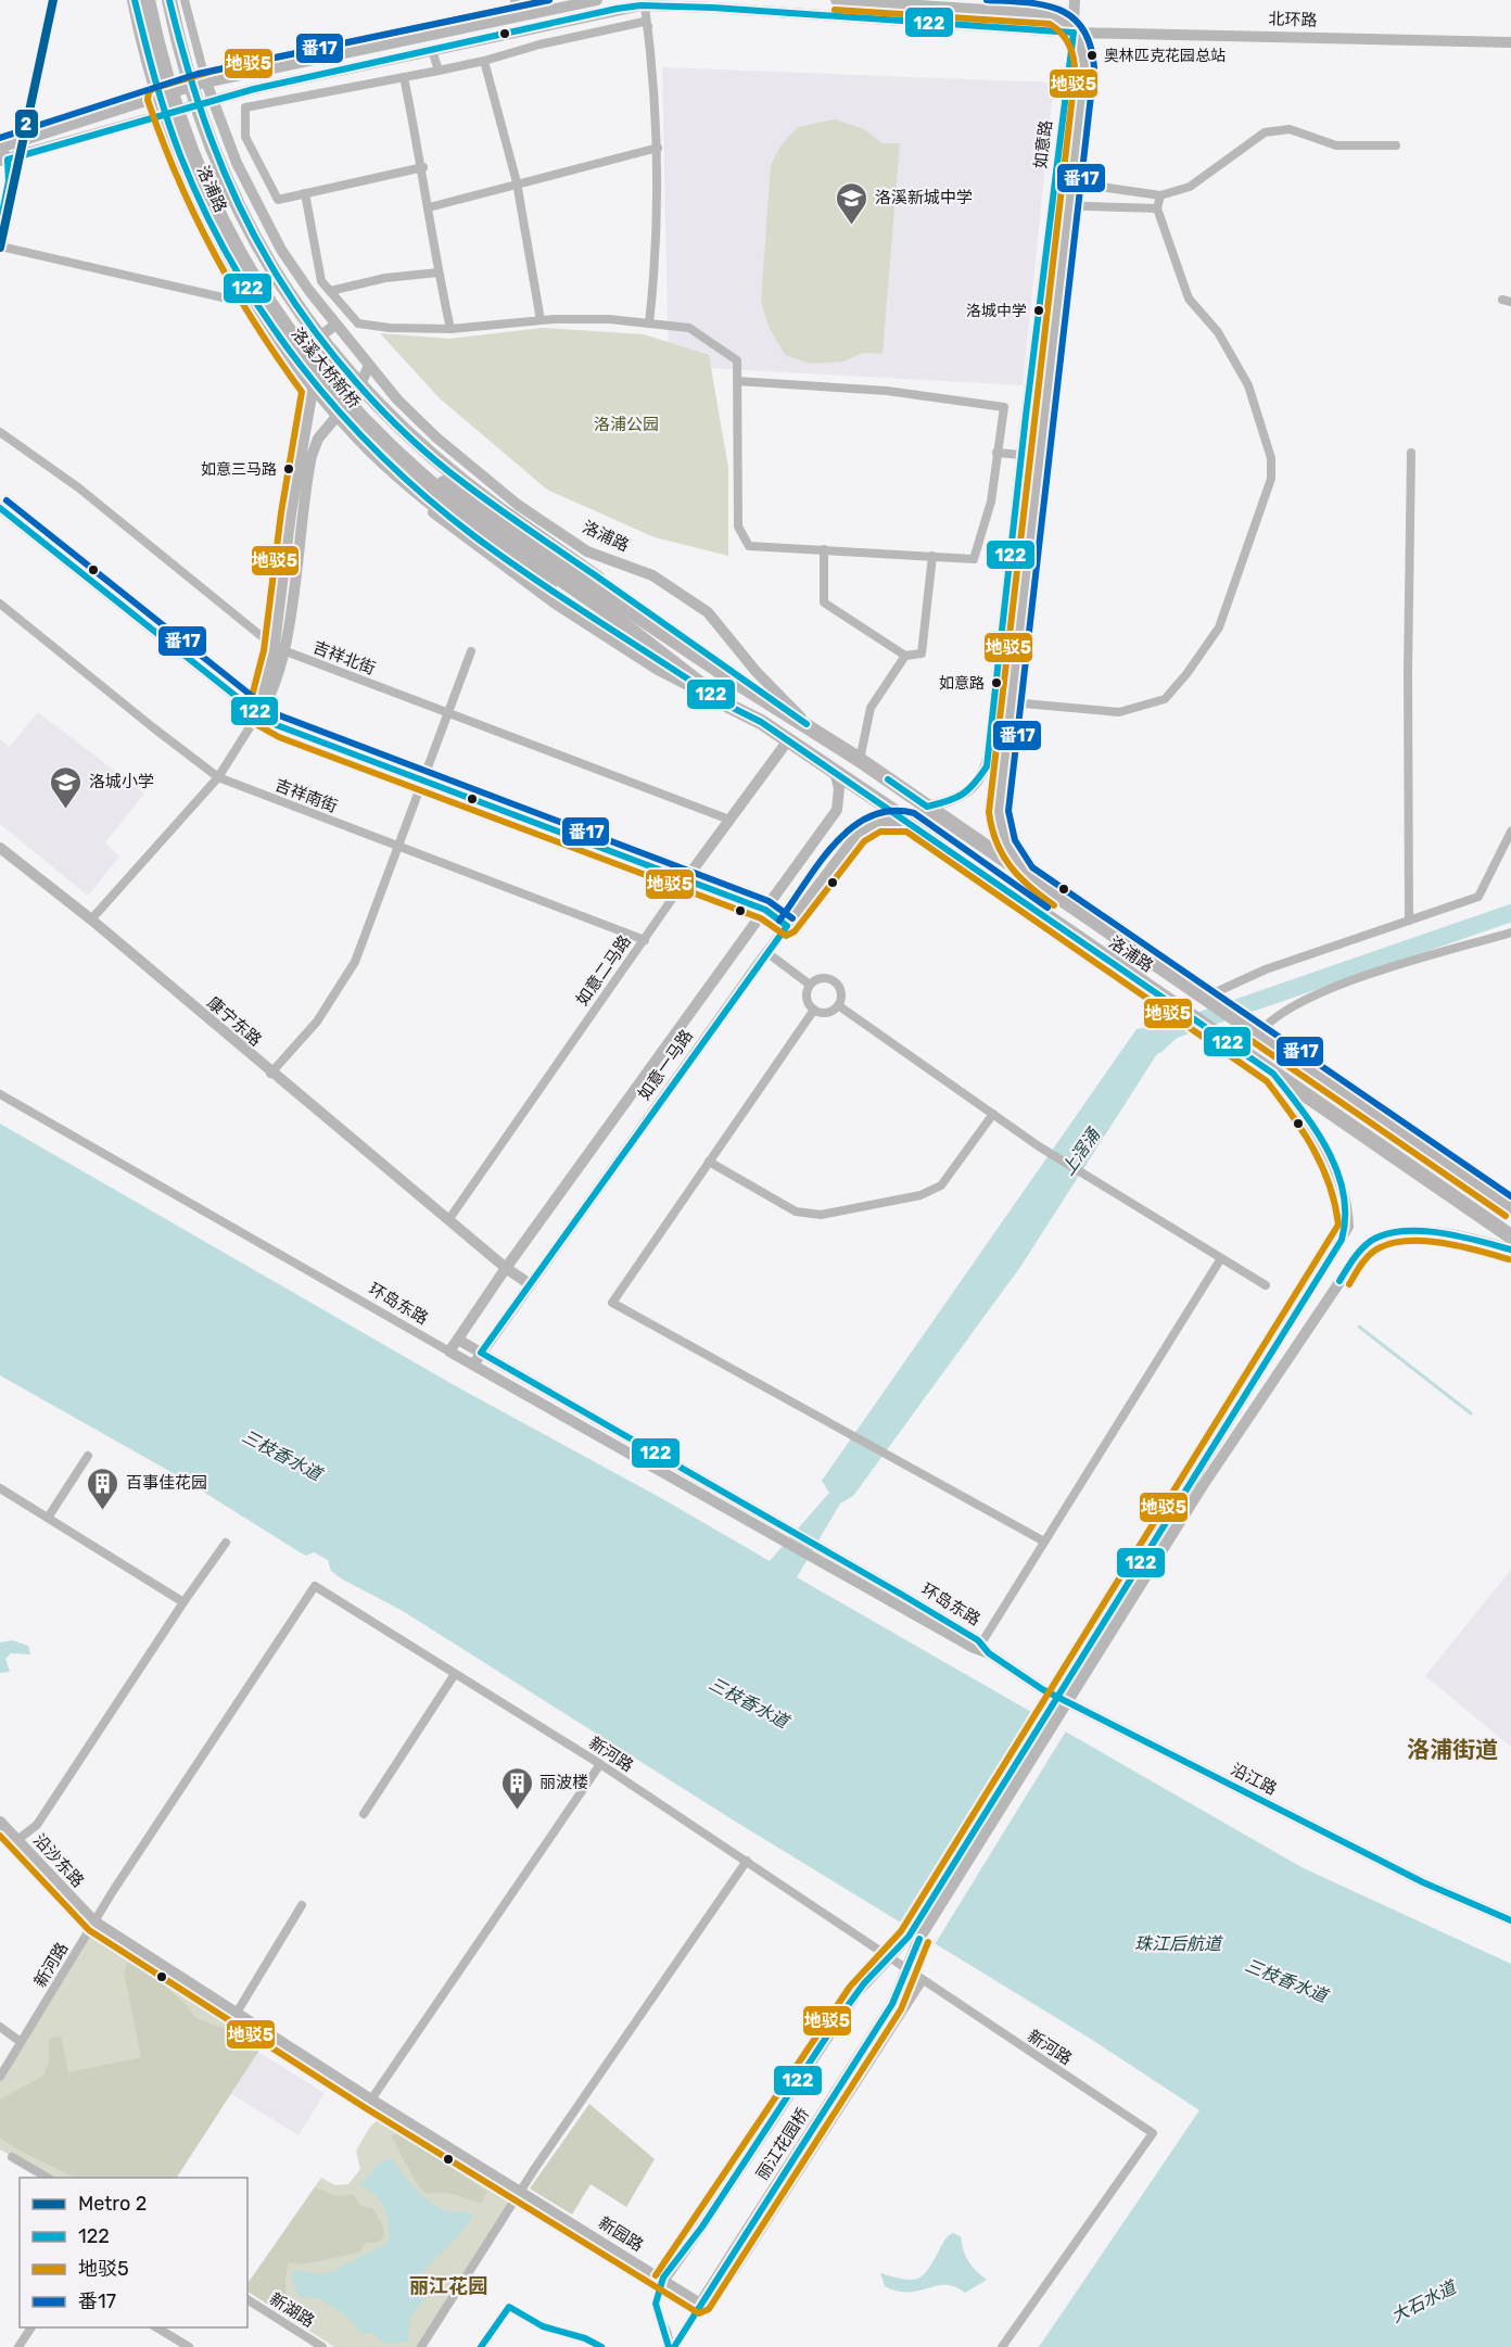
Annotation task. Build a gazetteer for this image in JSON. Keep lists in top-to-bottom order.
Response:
{
  "streets": {
    "highway": ["洛浦路", "洛溪大桥新桥"],
    "street": [
      "北环路",
      "如意路",
      "吉祥北街",
      "吉祥南街",
      "如意二马路",
      "康宁东路",
      "如意一马路",
      "环岛东路",
      "新河路",
      "沿江路",
      "沿沙东路",
      "丽江花园桥",
      "新园路",
      "新湖路"
    ]
  },
  "crossings": [
    ["北环路", "如意路"],
    ["北环路", "洛浦路"],
    ["如意路", "洛浦路"],
    ["洛浦路", "洛溪大桥新桥"],
    ["洛浦路", "如意二马路"],
    ["洛浦路", "如意一马路"],
    ["吉祥北街", "如意二马路"],
    ["吉祥南街", "如意二马路"],
    ["如意二马路", "康宁东路"],
    ["康宁东路", "如意一马路"],
    ["如意一马路", "环岛东路"],
    ["环岛东路", "沿江路"],
    ["新河路", "沿沙东路"],
    ["新河路", "新园路"],
    ["沿沙东路", "新园路"],
    ["丽江花园桥", "新园路"]
  ],
  "districts": ["洛浦街道", "丽江花园"],
  "water": [
    "上滘涌",
    "三枝香水道",
    "珠江后航道",
    "大石水道"
  ],
  "parks": ["洛浦公园"],
  "places": {
    "other": [
      "奥林匹克花园总站",
      "洛城中学",
      "如意三马路",
      "如意路"
    ],
    "school or university": ["洛溪新城中学", "洛城小学"],
    "building": ["百事佳花园", "丽波楼"]
  },
  "lines": [
    "metro line 2",
    "transit line 122",
    "transit line 地驳5",
    "transit line 番17"
  ],
  "legend": [
    "Metro 2",
    "122",
    "地驳5",
    "番17"
  ]
}
